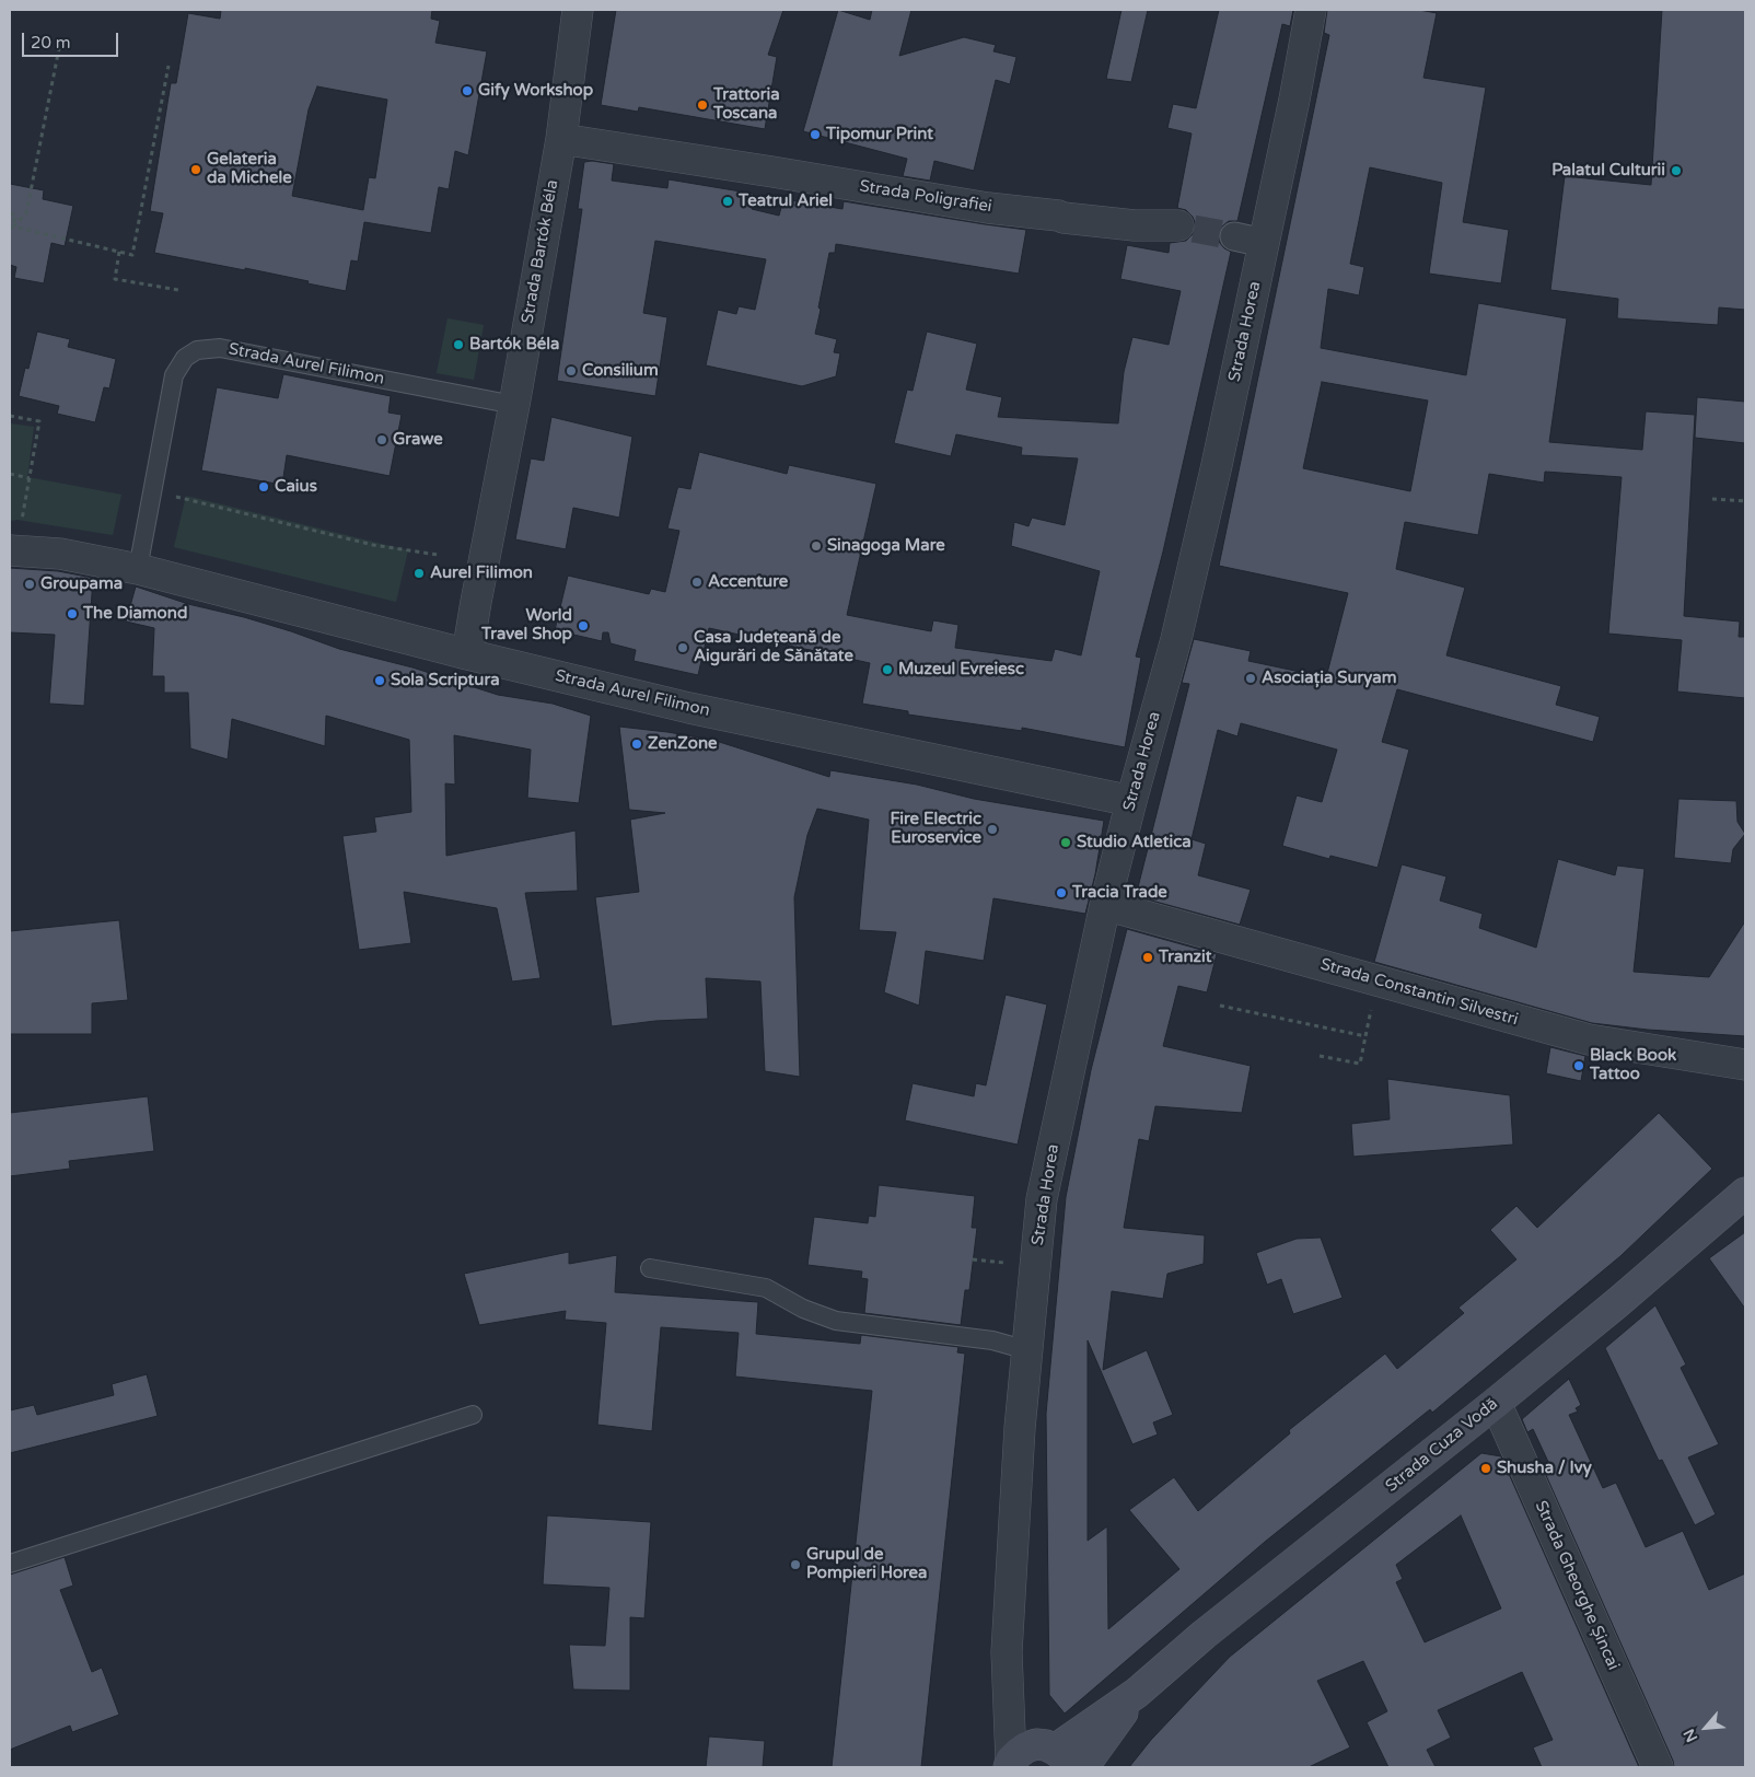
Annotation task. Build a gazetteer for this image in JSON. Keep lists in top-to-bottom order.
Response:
{
  "streets": {
    "main road": ["Strada Cuza Vodă"],
    "street": [
      "Strada Poligrafiei",
      "Strada Bartók Béla",
      "Strada Horea",
      "Strada Aurel Filimon",
      "Strada Constantin Silvestri",
      "Strada Gheorghe Șincai"
    ]
  },
  "crossings": [
    ["Strada Poligrafiei", "Strada Bartók Béla"],
    ["Strada Bartók Béla", "Strada Aurel Filimon"],
    ["Strada Horea", "Strada Aurel Filimon"],
    ["Strada Horea", "Strada Constantin Silvestri"],
    ["Strada Horea", "Strada Cuza Vodă"],
    ["Strada Cuza Vodă", "Strada Gheorghe Șincai"]
  ],
  "places": [
    "Gify Workshop",
    "Trattoria Toscana",
    "Tipomur Print",
    "Gelateria da Michele",
    "Palatul Culturii",
    "Teatrul Ariel",
    "Bartók Béla",
    "Consilium",
    "Grawe",
    "Caius",
    "Sinagoga Mare",
    "Aurel Filimon",
    "Accenture",
    "Groupama",
    "The Diamond",
    "World Travel Shop",
    "Casa Județeană de Aigurări de Sănătate",
    "Muzeul Evreiesc",
    "Asociația Suryam",
    "Sola Scriptura",
    "ZenZone",
    "Fire Electric Euroservice",
    "Studio Atletica",
    "Tracia Trade",
    "Tranzit",
    "Black Book Tattoo",
    "Shusha / Ivy",
    "Grupul de Pompieri Horea"
  ],
  "scale_bar": "20 m",
  "north": "bottom left"
}
